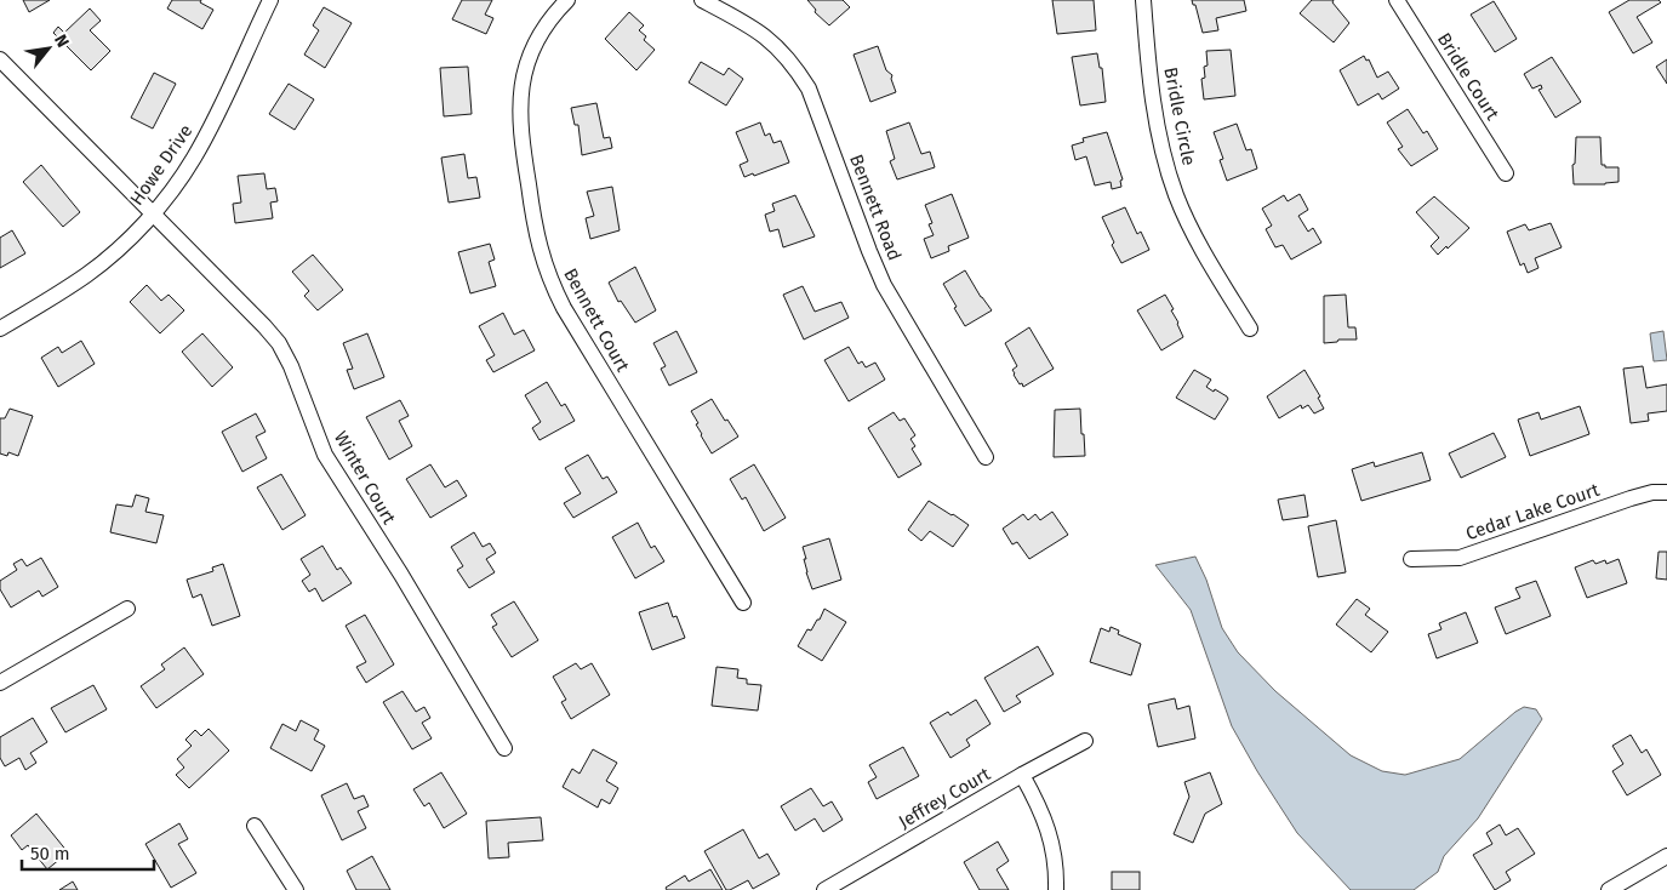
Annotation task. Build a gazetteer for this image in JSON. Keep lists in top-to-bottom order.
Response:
{
  "streets": {
    "street": [
      "Bridle Court",
      "Bridle Circle",
      "Howe Drive",
      "Bennett Road",
      "Bennett Court",
      "Winter Court",
      "Cedar Lake Court",
      "Jeffrey Court"
    ]
  },
  "crossings": [
    ["Howe Drive", "Winter Court"]
  ],
  "scale_bar": "50 m",
  "north": "top right"
}
